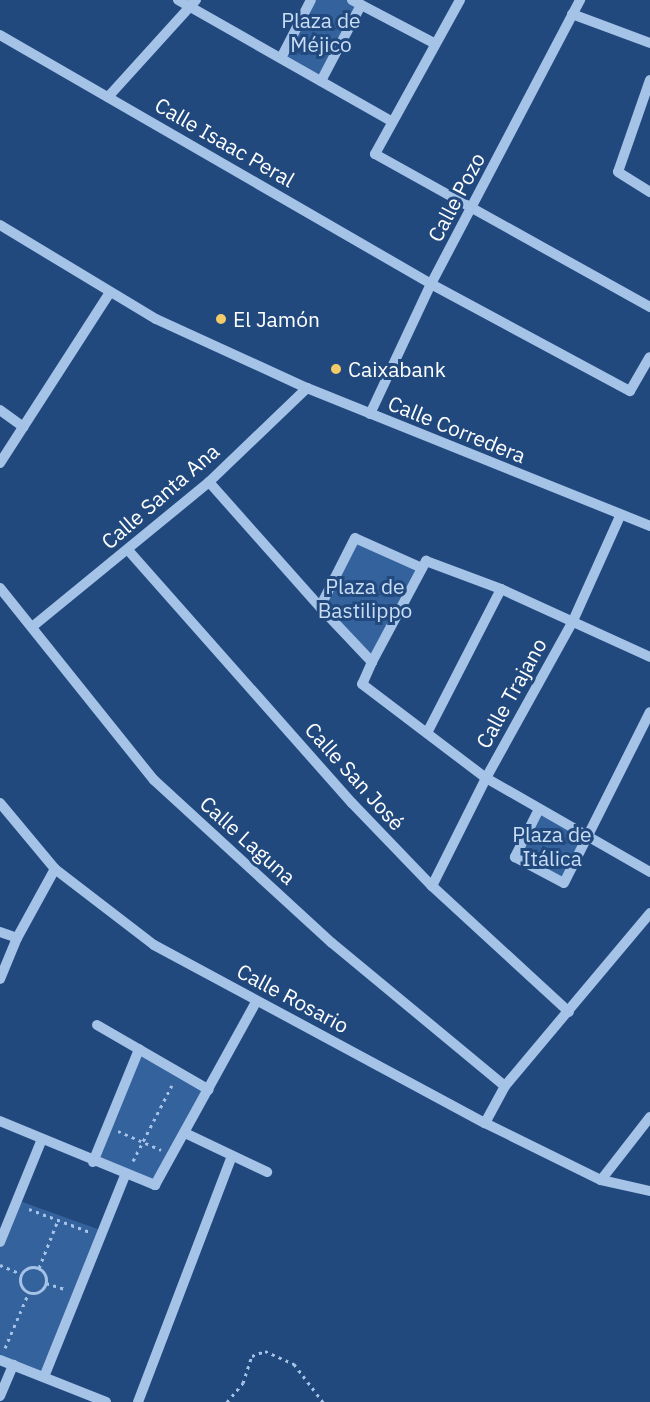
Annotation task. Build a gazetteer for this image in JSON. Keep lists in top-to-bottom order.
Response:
{
  "streets": {
    "street": [
      "Calle Isaac Peral",
      "Calle Pozo",
      "Calle Corredera",
      "Calle Santa Ana",
      "Calle Trajano",
      "Calle San José",
      "Calle Laguna",
      "Calle Rosario"
    ]
  },
  "crossings": [
    ["Calle Isaac Peral", "Calle Pozo"],
    ["Calle Pozo", "Calle Corredera"],
    ["Calle Corredera", "Calle Santa Ana"],
    ["Calle Corredera", "Calle Trajano"],
    ["Calle Santa Ana", "Calle San José"],
    ["Calle Santa Ana", "Calle Laguna"],
    ["Calle Trajano", "Calle San José"]
  ],
  "parks": ["Plaza de Méjico", "Plaza de Bastilippo", "Plaza de Itálica"],
  "places": ["El Jamón", "Caixabank"]
}
